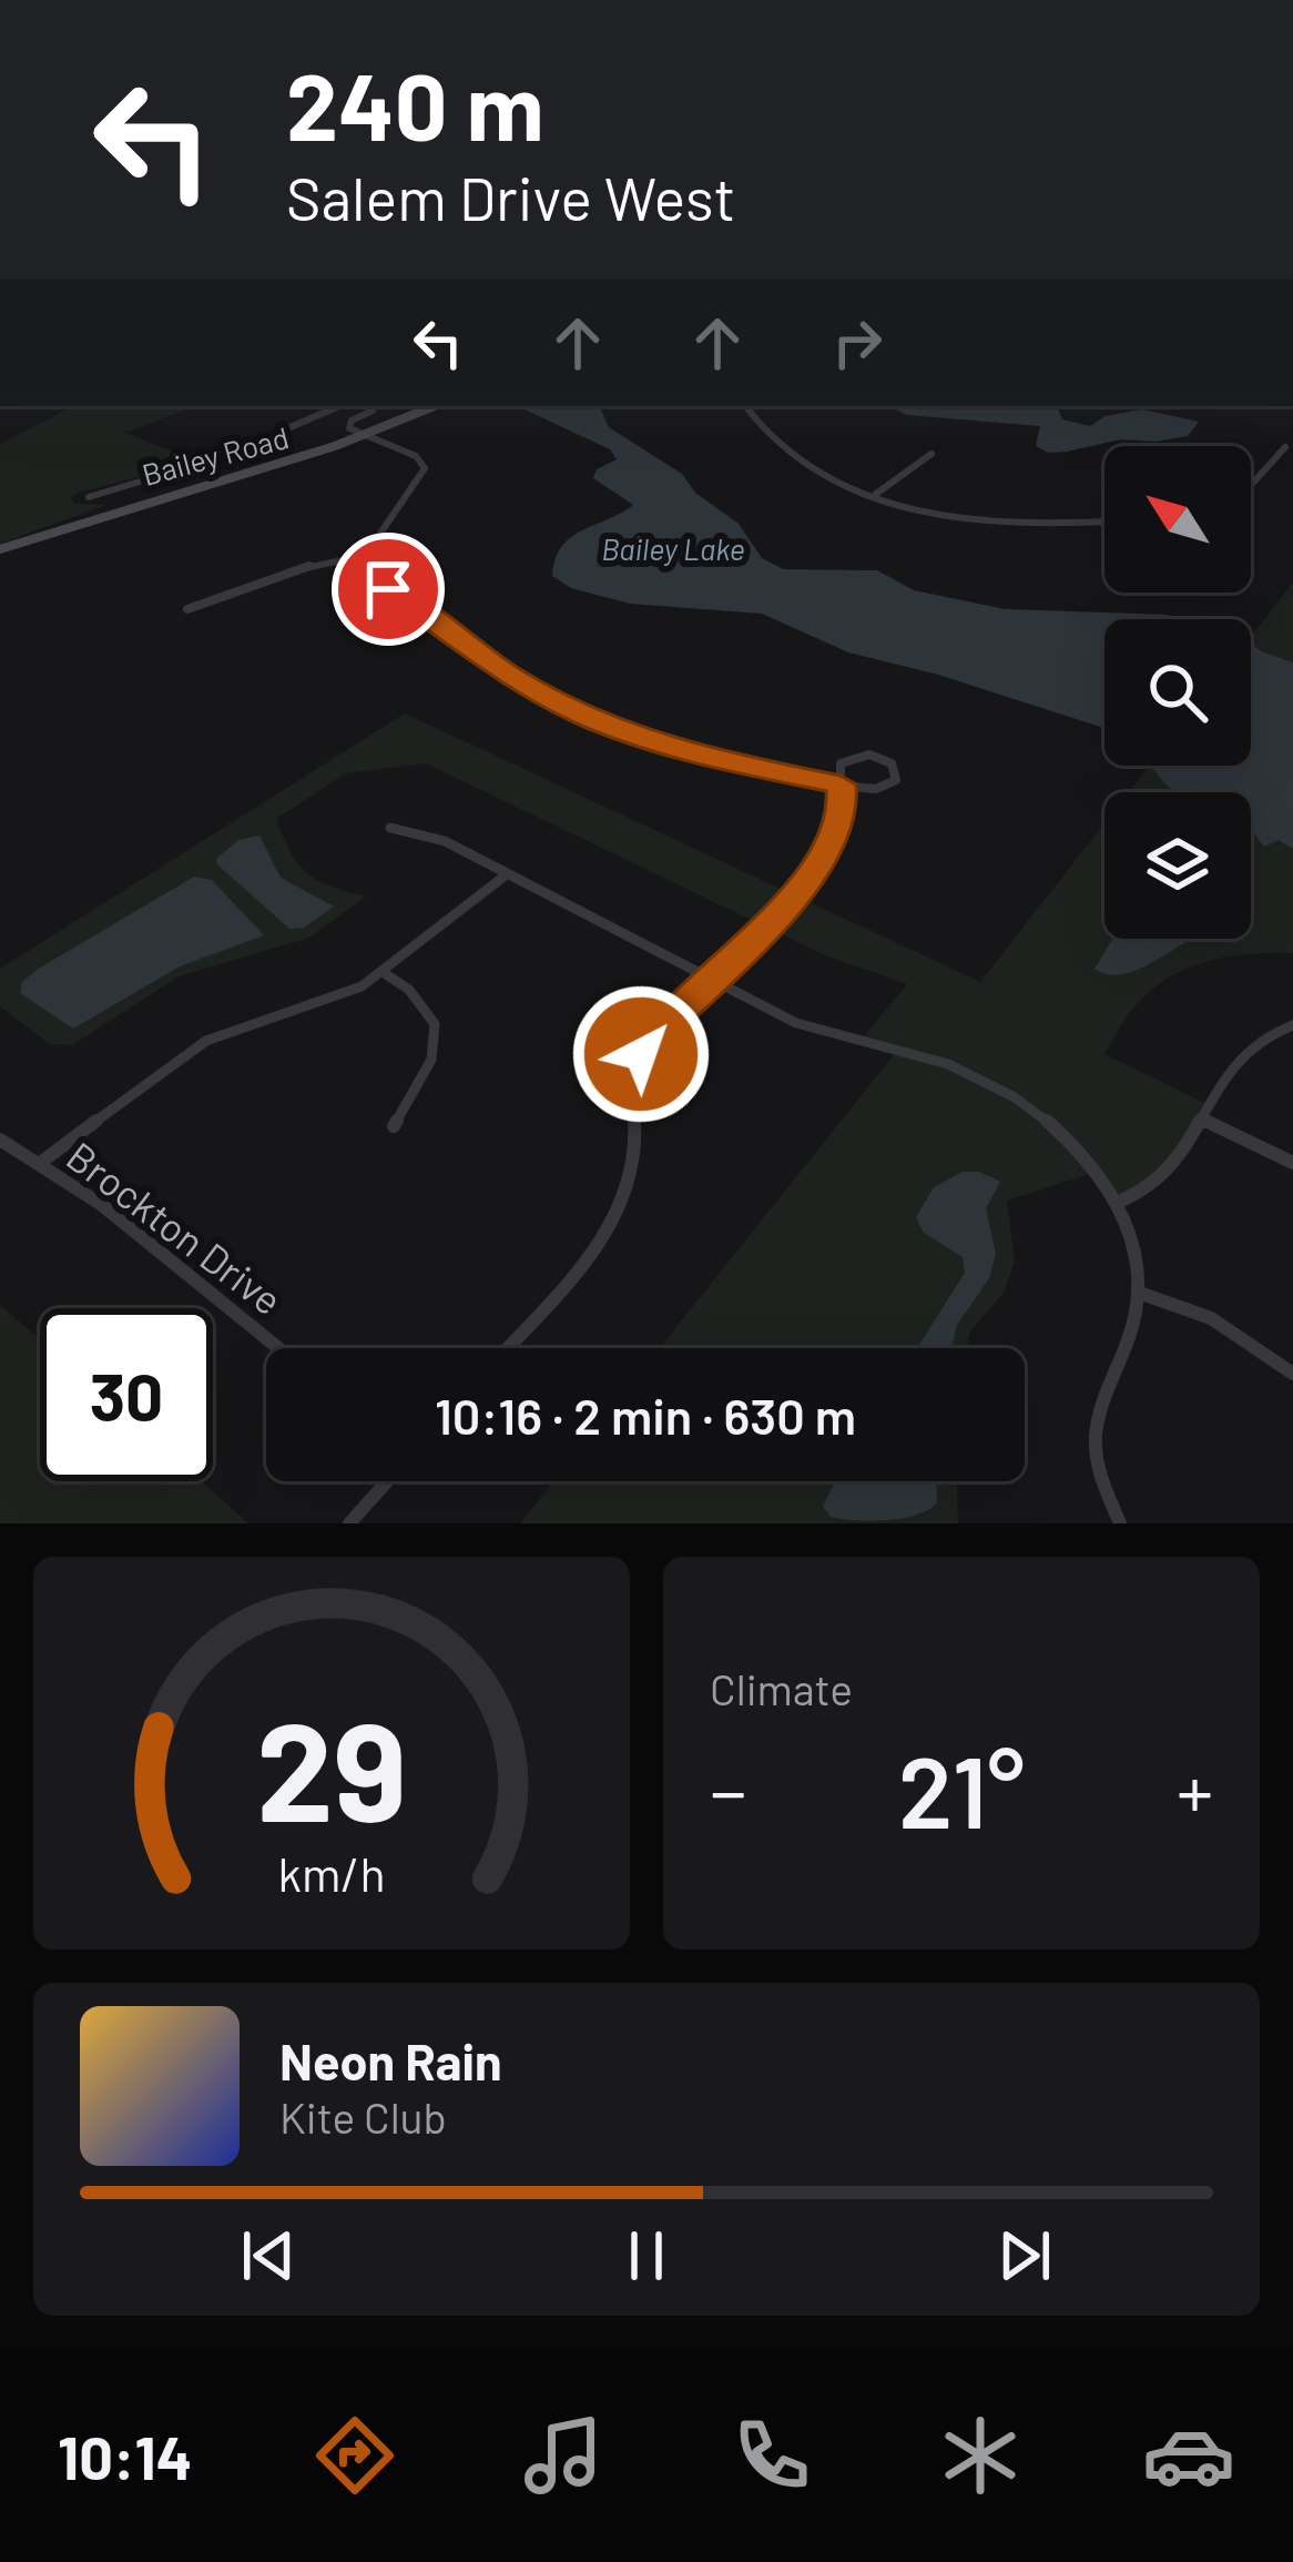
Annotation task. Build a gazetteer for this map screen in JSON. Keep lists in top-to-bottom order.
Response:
{
  "streets": {
    "main road": ["Bailey Road"],
    "street": ["Brockton Drive"]
  },
  "water": ["Bailey Lake"],
  "north": "top left",
  "page": {
    "turn": ["240 m", "Salem Drive West"],
    "limit": "30",
    "trip": "10:16 · 2 min · 630 m",
    "tile": "Climate",
    "heat": ["−", "21°", "+"],
    "song": ["Neon Rain", "Kite Club"],
    "tabs": "10:14",
    "gauge": ["29", "km/h"]
  }
}
